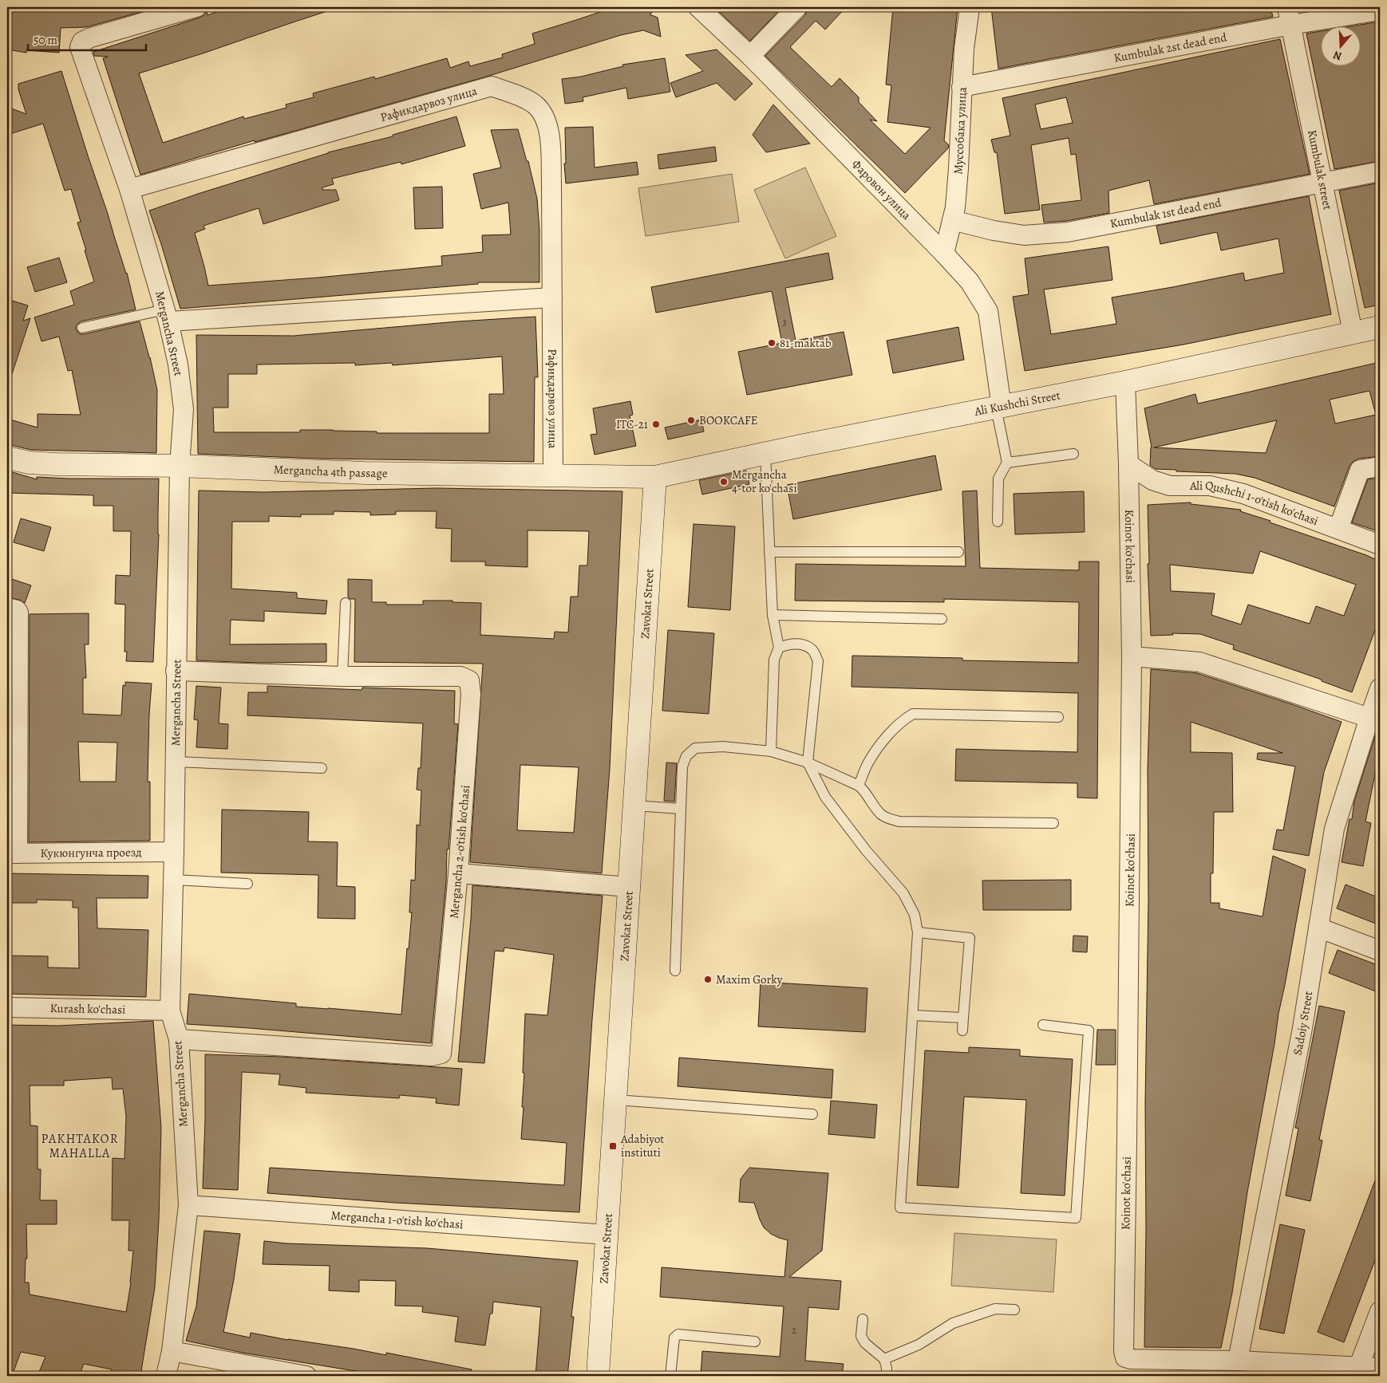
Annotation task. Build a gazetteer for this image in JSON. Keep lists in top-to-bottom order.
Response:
{
  "streets": {
    "main road": ["Ali Kushchi Street", "Mergancha 4th passage", "Zavokat Street"],
    "street": [
      "Kumbulak 2st dead end",
      "Рафикдарвоз улица",
      "Муссобака улица",
      "Kumbulak street",
      "Фаровон улица",
      "Kumbulak 1st dead end",
      "Mergancha Street",
      "Ali Qushchi 1-o'tish ko'chasi",
      "Koinot ko'chasi",
      "Mergancha 2-o'tish ko'chasi",
      "Кукюнгунча проезд",
      "Kurash ko'chasi",
      "Sadoiy Street",
      "Mergancha 1-o'tish ko'chasi"
    ]
  },
  "crossings": [
    ["Kumbulak 2st dead end", "Муссобака улица"],
    ["Kumbulak 2st dead end", "Kumbulak street"],
    ["Рафикдарвоз улица", "Mergancha Street"],
    ["Рафикдарвоз улица", "Mergancha 4th passage"],
    ["Муссобака улица", "Фаровон улица"],
    ["Муссобака улица", "Kumbulak 1st dead end"],
    ["Kumbulak street", "Kumbulak 1st dead end"],
    ["Kumbulak street", "Ali Kushchi Street"],
    ["Фаровон улица", "Ali Kushchi Street"],
    ["Mergancha Street", "Mergancha 4th passage"],
    ["Mergancha Street", "Mergancha 2-o'tish ko'chasi"],
    ["Mergancha Street", "Кукюнгунча проезд"],
    ["Mergancha Street", "Kurash ko'chasi"],
    ["Mergancha Street", "Mergancha 1-o'tish ko'chasi"],
    ["Ali Kushchi Street", "Mergancha 4th passage"],
    ["Ali Kushchi Street", "Koinot ko'chasi"],
    ["Ali Kushchi Street", "Zavokat Street"],
    ["Mergancha 4th passage", "Zavokat Street"],
    ["Ali Qushchi 1-o'tish ko'chasi", "Koinot ko'chasi"],
    ["Koinot ko'chasi", "Sadoiy Street"],
    ["Zavokat Street", "Mergancha 1-o'tish ko'chasi"]
  ],
  "districts": ["PAKHTAKOR MAHALLA"],
  "places": {
    "other": [
      "81-maktab",
      "BOOKCAFE",
      "ITC-21",
      "Mergancha 4-tor ko'chasi",
      "Maxim Gorky"
    ],
    "transit": ["Adabiyot instituti"]
  },
  "house_numbers": ["3", "2"],
  "scale_bar": "50 m",
  "north": "bottom"
}
